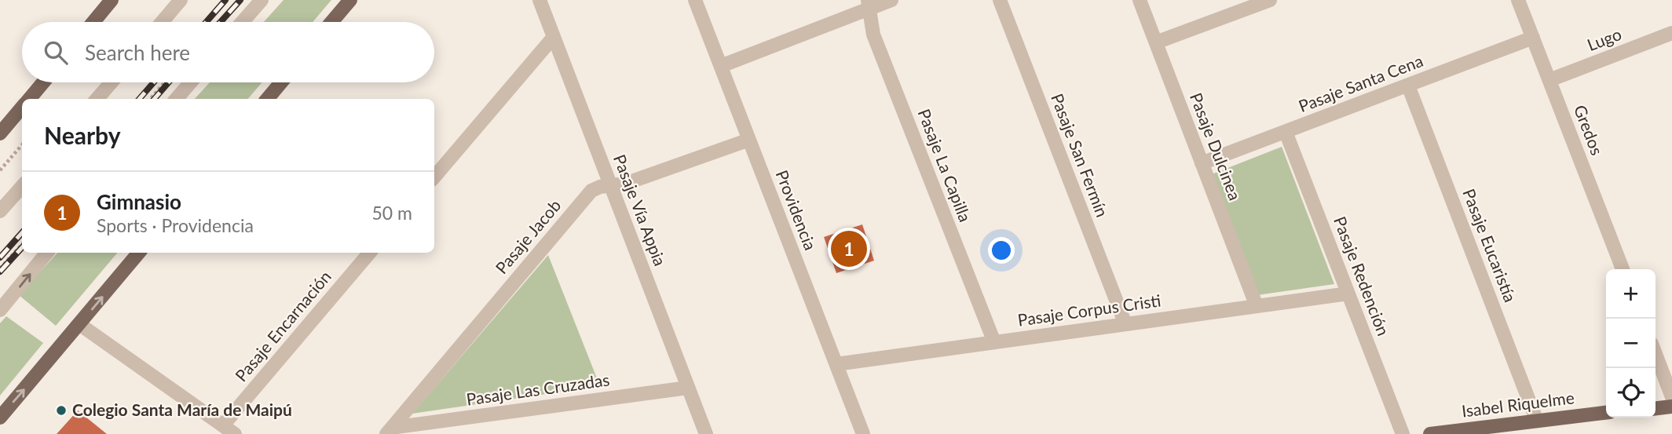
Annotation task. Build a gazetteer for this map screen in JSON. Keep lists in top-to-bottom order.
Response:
{
  "streets": {
    "main road": ["Isabel Riquelme"],
    "street": [
      "Lugo",
      "Pasaje Santa Cena",
      "Gredos",
      "Pasaje Dulcinea",
      "Pasaje San Fermín",
      "Pasaje La Capilla",
      "Pasaje Vía Appia",
      "Providencia",
      "Pasaje Jacob",
      "Pasaje Eucaristía",
      "Pasaje Redención",
      "Pasaje Corpus Cristi",
      "Pasaje Encarnación",
      "Pasaje Las Cruzadas"
    ]
  },
  "crossings": [
    ["Lugo", "Gredos"],
    ["Pasaje Santa Cena", "Gredos"],
    ["Pasaje Santa Cena", "Pasaje Dulcinea"],
    ["Pasaje Santa Cena", "Pasaje Eucaristía"],
    ["Pasaje Santa Cena", "Pasaje Redención"],
    ["Pasaje Dulcinea", "Pasaje Corpus Cristi"],
    ["Pasaje San Fermín", "Pasaje Corpus Cristi"],
    ["Pasaje La Capilla", "Pasaje Corpus Cristi"],
    ["Pasaje Vía Appia", "Pasaje Jacob"],
    ["Pasaje Vía Appia", "Pasaje Las Cruzadas"],
    ["Providencia", "Pasaje Jacob"],
    ["Providencia", "Pasaje Corpus Cristi"],
    ["Pasaje Jacob", "Pasaje Las Cruzadas"],
    ["Pasaje Eucaristía", "Isabel Riquelme"],
    ["Pasaje Redención", "Pasaje Corpus Cristi"]
  ],
  "places": ["Colegio Santa María de Maipú"],
  "page": {
    "search": "Search here",
    "heading": "Nearby",
    "list": [
      {
        "mark": "1",
        "name": "Gimnasio",
        "note": "Sports · Providencia",
        "value": "50 m"
      }
    ],
    "pins": "1",
    "map_buttons": ["+", "−"]
  }
}
